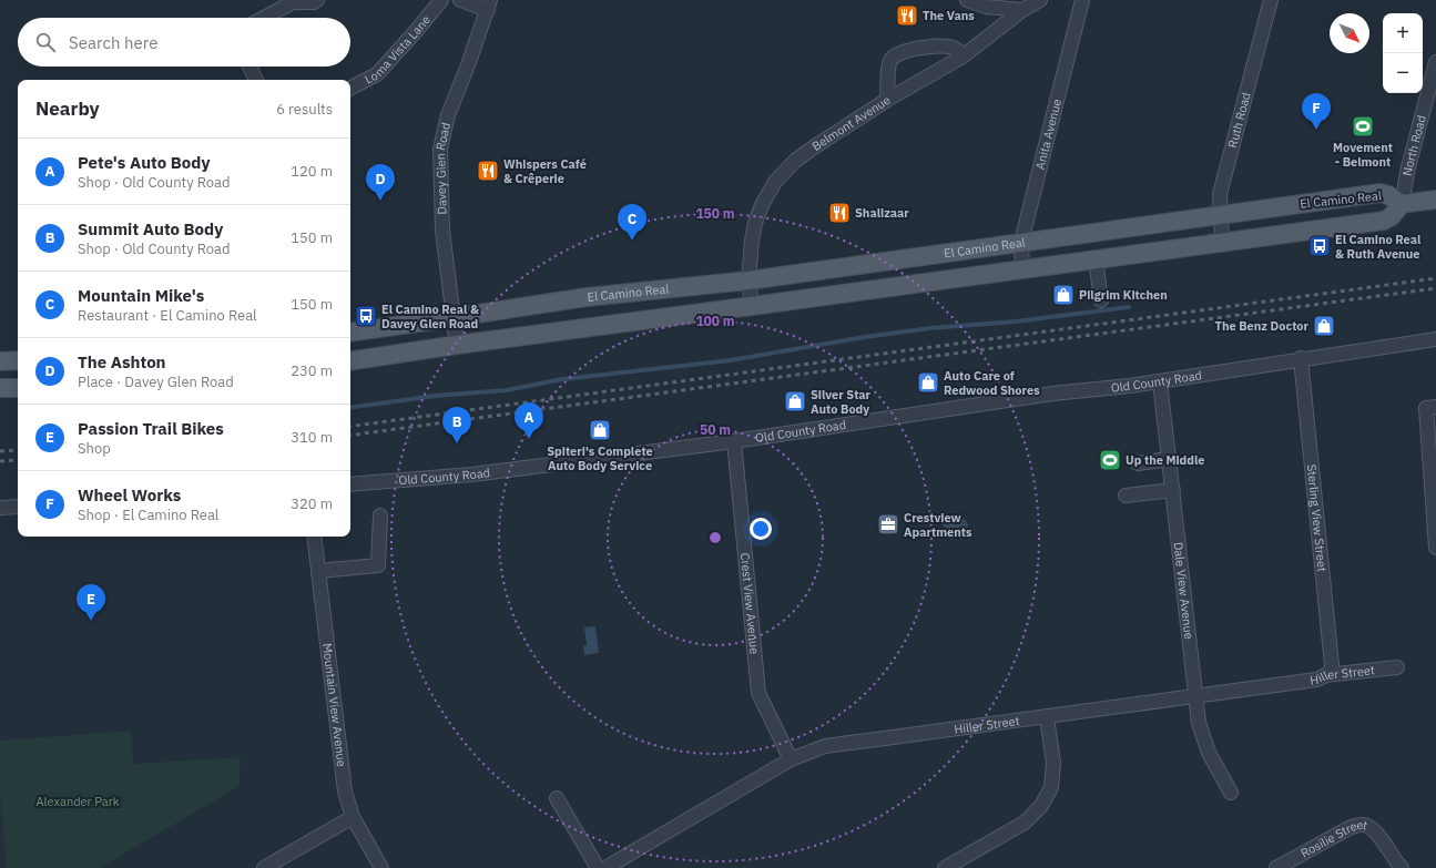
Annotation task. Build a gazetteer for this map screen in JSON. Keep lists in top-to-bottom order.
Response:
{
  "streets": {
    "main road": ["El Camino Real"],
    "street": [
      "Loma Vista Lane",
      "Ruth Road",
      "Belmont Avenue",
      "Anita Avenue",
      "North Road",
      "Davey Glen Road",
      "Old County Road",
      "Sterling View Street",
      "Dale View Avenue",
      "Crest View Avenue",
      "Hiller Street",
      "Mountain View Avenue",
      "Rosilie Street"
    ]
  },
  "crossings": [
    ["Ruth Road", "El Camino Real"],
    ["Belmont Avenue", "El Camino Real"],
    ["Anita Avenue", "El Camino Real"],
    ["North Road", "El Camino Real"],
    ["Davey Glen Road", "El Camino Real"],
    ["Old County Road", "Sterling View Street"],
    ["Old County Road", "Dale View Avenue"],
    ["Old County Road", "Crest View Avenue"],
    ["Sterling View Street", "Hiller Street"],
    ["Dale View Avenue", "Hiller Street"],
    ["Crest View Avenue", "Hiller Street"]
  ],
  "parks": ["Alexander Park"],
  "places": {
    "restaurant": ["The Vans", "Whispers Café & Crêperie", "Shalizaar"],
    "sports": ["Movement - Belmont", "Up the Middle"],
    "bus stop": ["El Camino Real & Ruth Avenue", "El Camino Real & Davey Glen Road"],
    "shop": [
      "Pilgrim Kitchen",
      "The Benz Doctor",
      "Auto Care of Redwood Shores",
      "Silver Star Auto Body",
      "Spiteri's Complete Auto Body Service"
    ],
    "office": ["Crestview Apartments"]
  },
  "north": "bottom right",
  "page": {
    "map_buttons": ["+", "−"],
    "search": "Search here",
    "heading": ["Nearby", "6 results"],
    "pins": [
      "F",
      "D",
      "C",
      "A",
      "B",
      "E"
    ],
    "list": [
      {
        "mark": "A",
        "name": "Pete's Auto Body",
        "note": "Shop · Old County Road",
        "value": "120 m"
      },
      {
        "mark": "B",
        "name": "Summit Auto Body",
        "note": "Shop · Old County Road",
        "value": "150 m"
      },
      {
        "mark": "C",
        "name": "Mountain Mike's",
        "note": "Restaurant · El Camino Real",
        "value": "150 m"
      },
      {
        "mark": "D",
        "name": "The Ashton",
        "note": "Place · Davey Glen Road",
        "value": "230 m"
      },
      {
        "mark": "E",
        "name": "Passion Trail Bikes",
        "note": "Shop",
        "value": "310 m"
      },
      {
        "mark": "F",
        "name": "Wheel Works",
        "note": "Shop · El Camino Real",
        "value": "320 m"
      }
    ]
  },
  "rings": ["150 m", "100 m", "50 m"]
}
